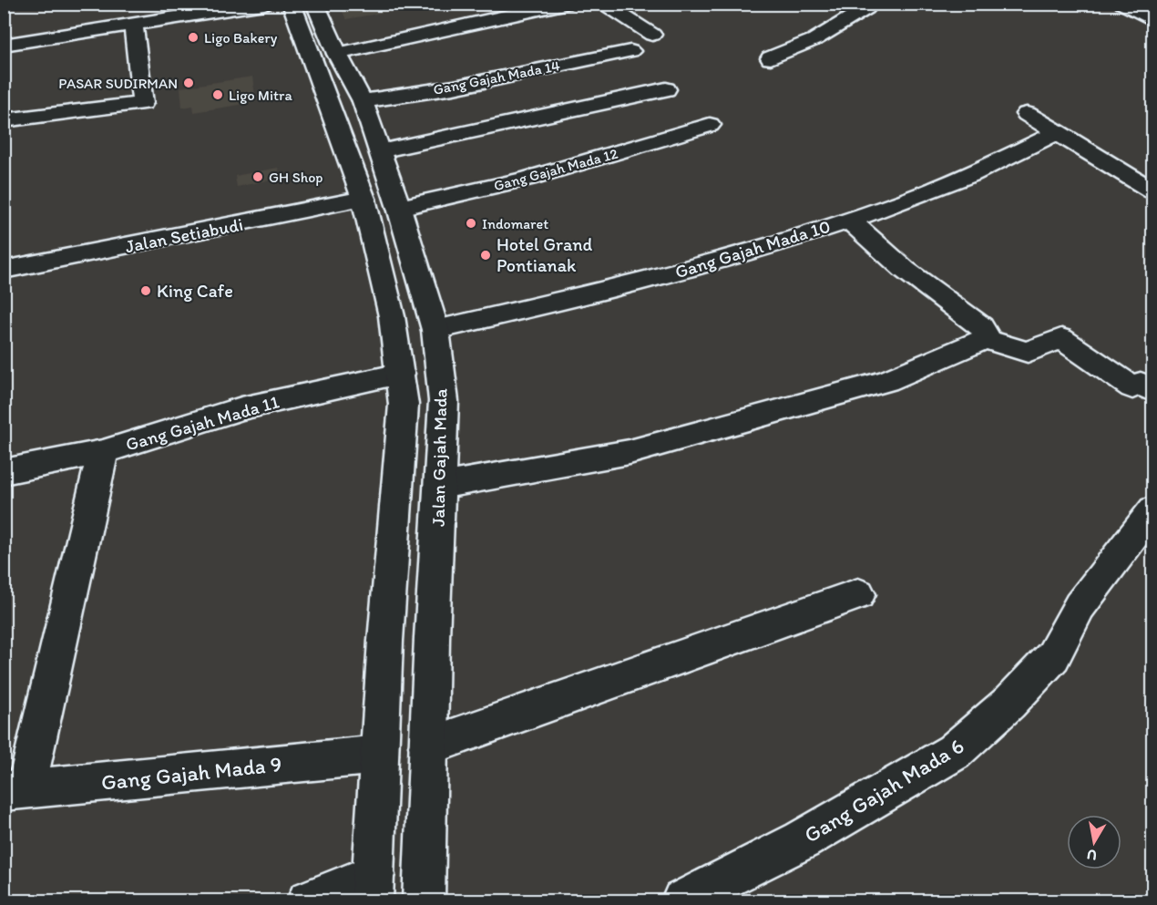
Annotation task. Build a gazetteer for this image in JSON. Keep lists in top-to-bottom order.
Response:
{
  "streets": {
    "street": [
      "Gang Gajah Mada 14",
      "Gang Gajah Mada 12",
      "Jalan Setiabudi",
      "Gang Gajah Mada 10",
      "Gang Gajah Mada 11",
      "Jalan Gajah Mada",
      "Gang Gajah Mada 9",
      "Gang Gajah Mada 6"
    ]
  },
  "crossings": [
    ["Gang Gajah Mada 14", "Jalan Gajah Mada"],
    ["Gang Gajah Mada 12", "Jalan Gajah Mada"],
    ["Jalan Setiabudi", "Jalan Gajah Mada"],
    ["Gang Gajah Mada 10", "Jalan Gajah Mada"],
    ["Gang Gajah Mada 11", "Jalan Gajah Mada"],
    ["Jalan Gajah Mada", "Gang Gajah Mada 9"]
  ],
  "places": [
    "Ligo Bakery",
    "PASAR SUDIRMAN",
    "Ligo Mitra",
    "GH Shop",
    "Indomaret",
    "Hotel Grand Pontianak",
    "King Cafe"
  ],
  "north": "bottom"
}
